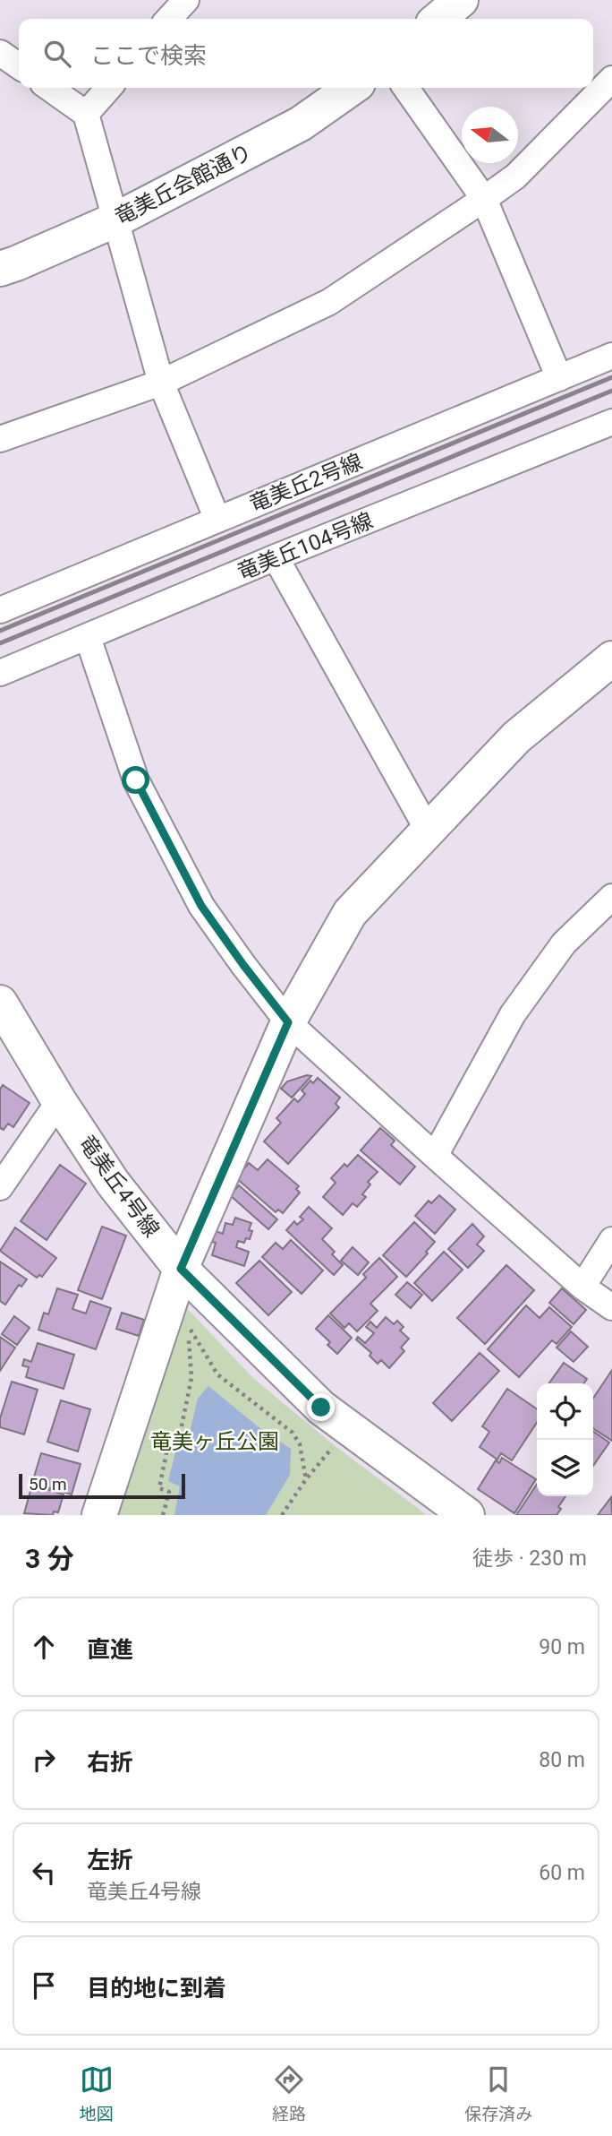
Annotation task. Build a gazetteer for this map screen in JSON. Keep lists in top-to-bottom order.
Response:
{
  "streets": {
    "street": [
      "竜美丘会館通り",
      "竜美丘2号線",
      "竜美丘104号線",
      "竜美丘4号線"
    ]
  },
  "parks": ["竜美ヶ丘公園"],
  "scale_bar": "50 m",
  "north": "left",
  "page": {
    "search": "ここで検索",
    "scale": "50 m",
    "heading": ["3 分", "徒歩 · 230 m"],
    "list": [
      ["直進", "90 m"],
      ["右折", "80 m"],
      ["左折", "竜美丘4号線", "60 m"],
      "目的地に到着"
    ],
    "nav": ["地図", "経路", "保存済み"]
  }
}
